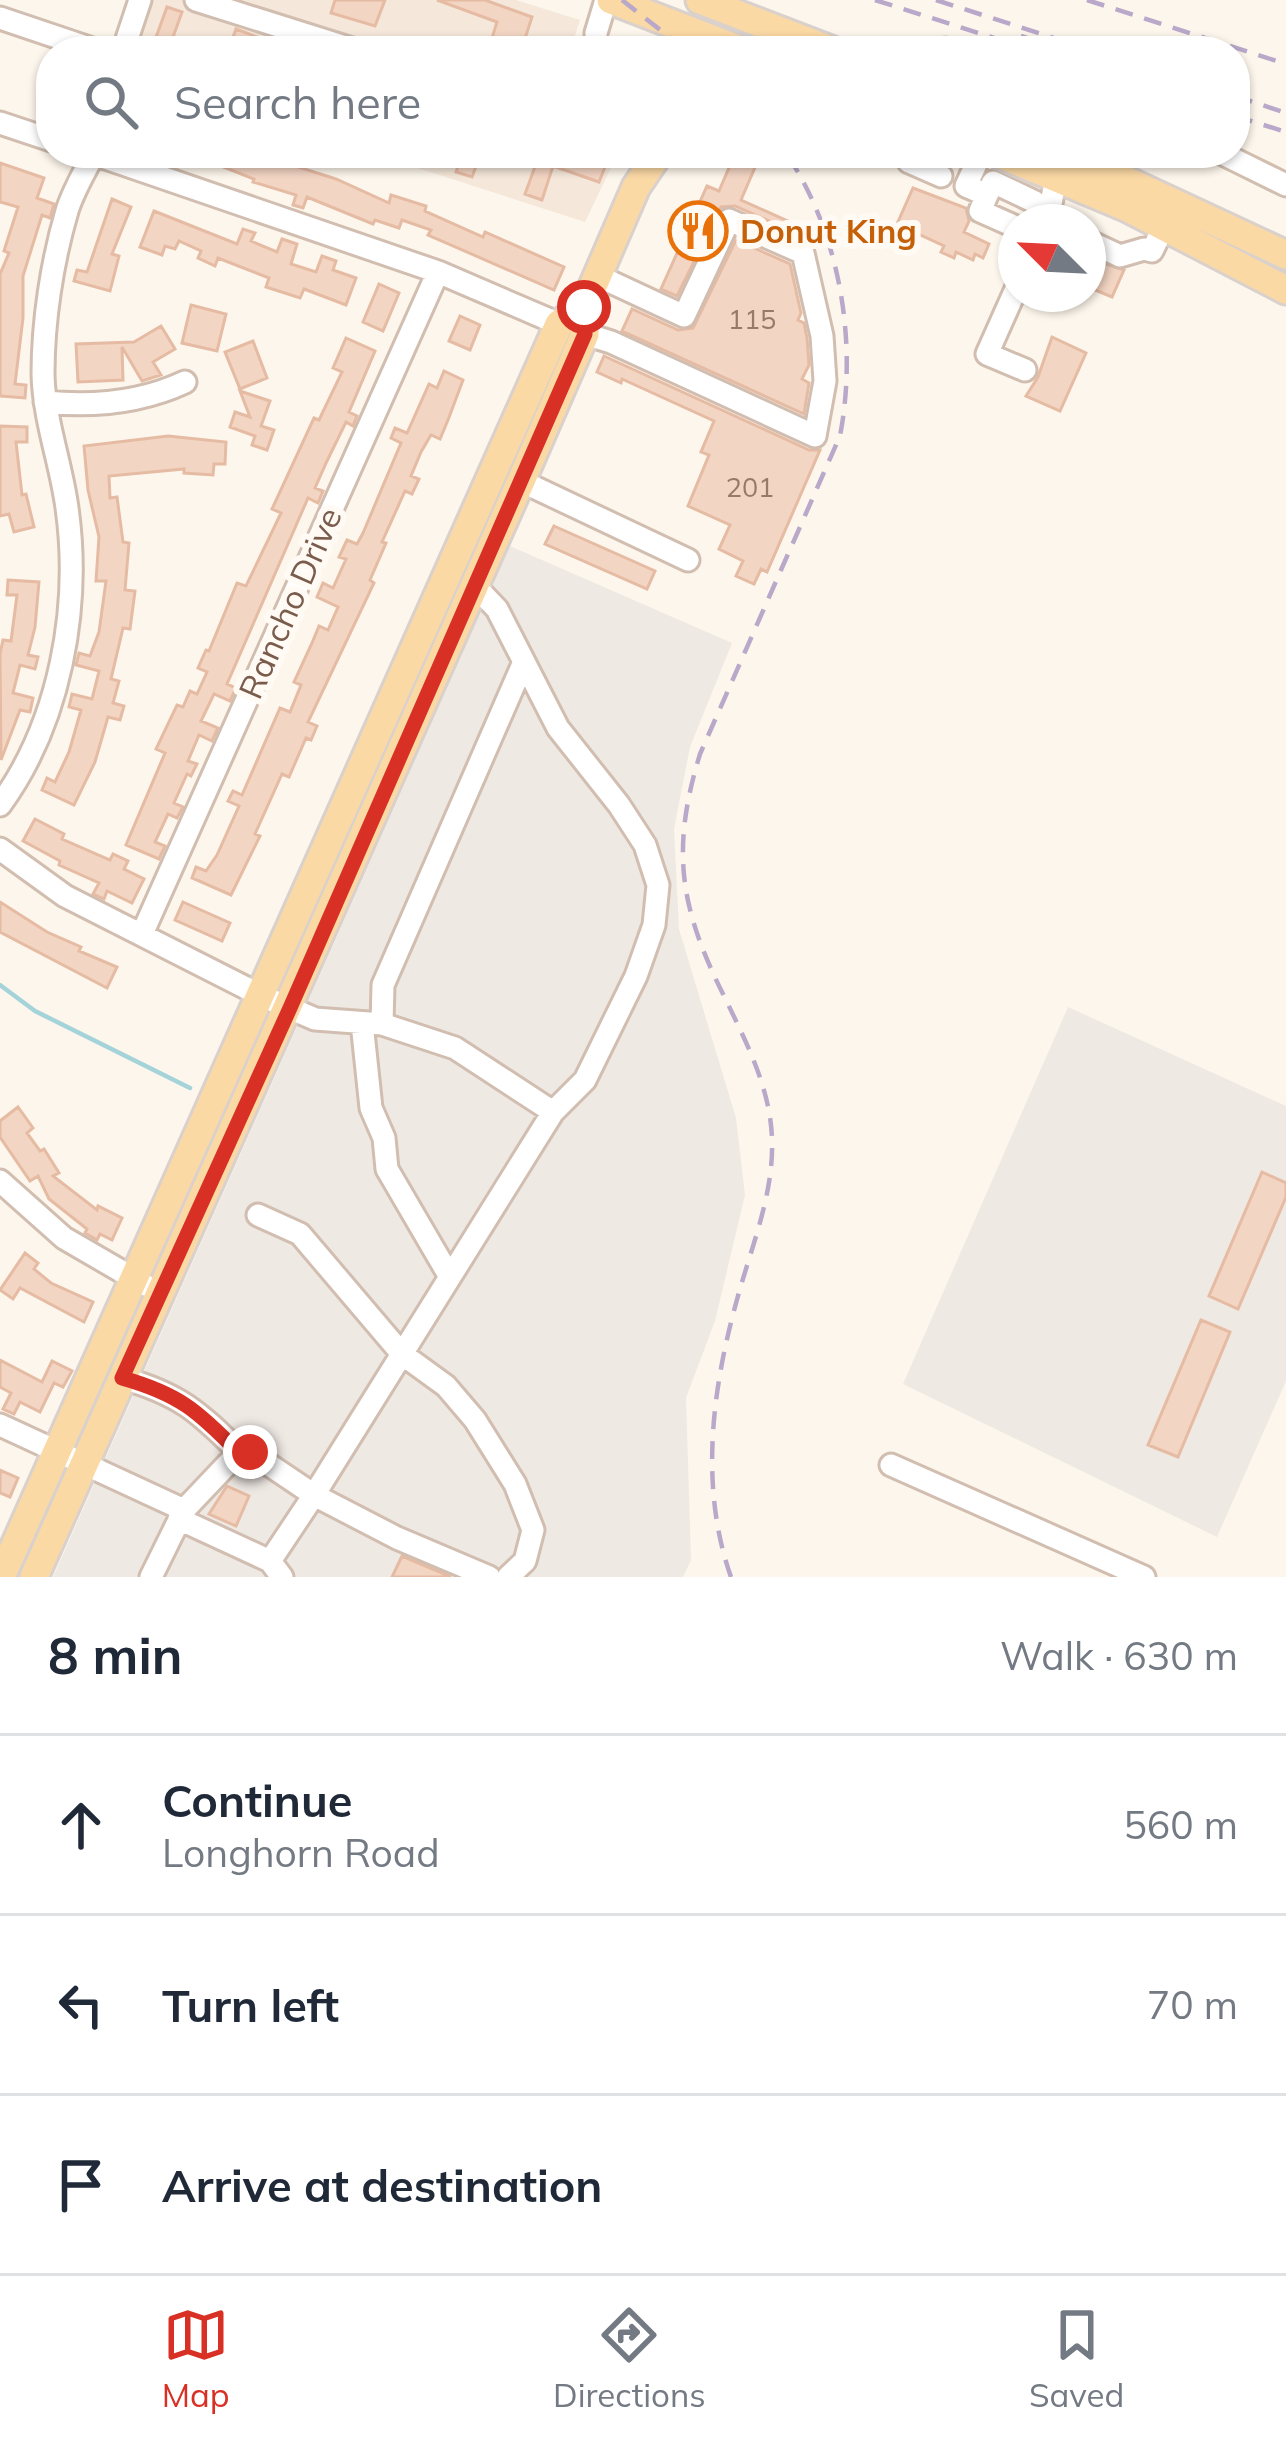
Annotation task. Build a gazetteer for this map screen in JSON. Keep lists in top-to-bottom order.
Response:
{
  "streets": {
    "street": ["Rancho Drive"]
  },
  "places": {
    "restaurant": ["Donut King"]
  },
  "house_numbers": ["115", "201"],
  "north": "top left",
  "page": {
    "search": "Search here",
    "heading": ["8 min", "Walk · 630 m"],
    "list": [
      ["Continue", "Longhorn Road", "560 m"],
      ["Turn left", "70 m"],
      "Arrive at destination"
    ],
    "nav": ["Map", "Directions", "Saved"]
  }
}
